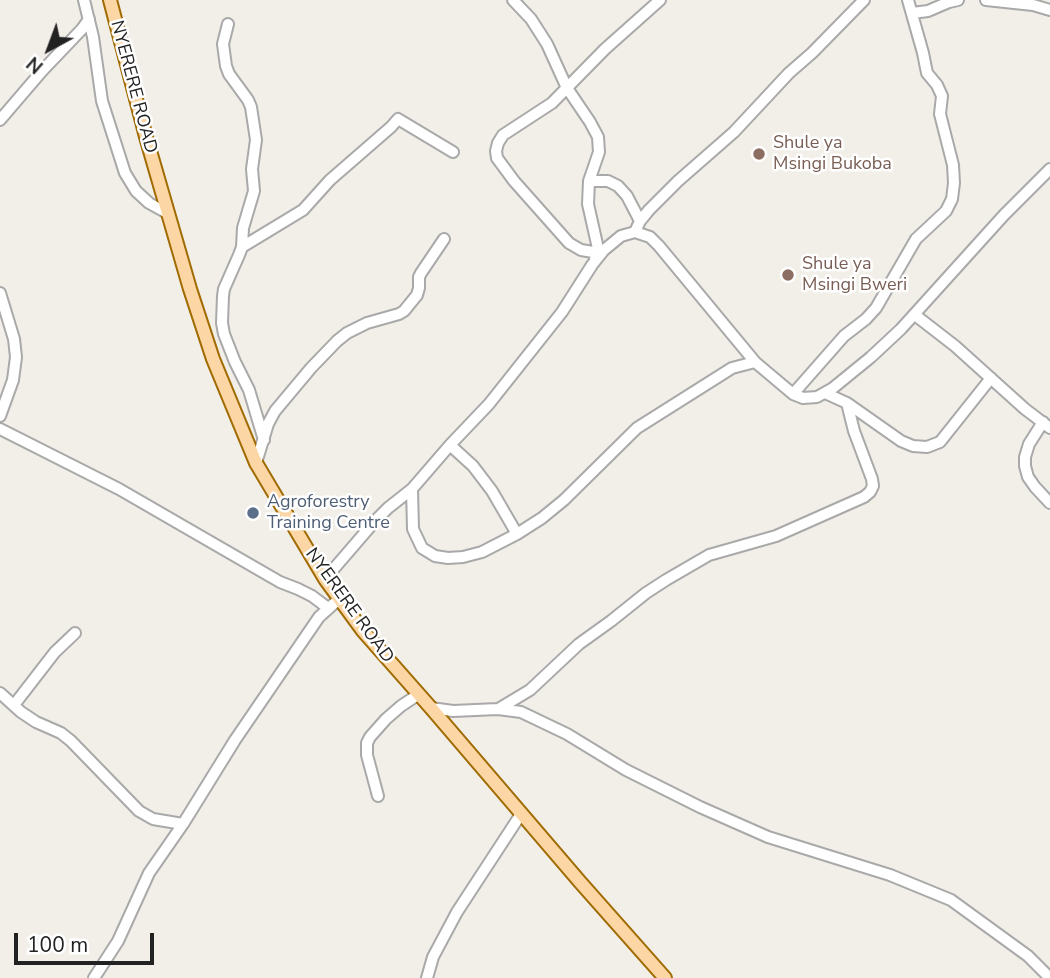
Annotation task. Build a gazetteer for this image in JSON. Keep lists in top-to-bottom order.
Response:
{
  "streets": {
    "main road": ["NYERERE ROAD"]
  },
  "places": ["Shule ya Msingi Bukoba", "Shule ya Msingi Bweri", "Agroforestry Training Centre"],
  "scale_bar": "100 m",
  "north": "bottom left"
}
